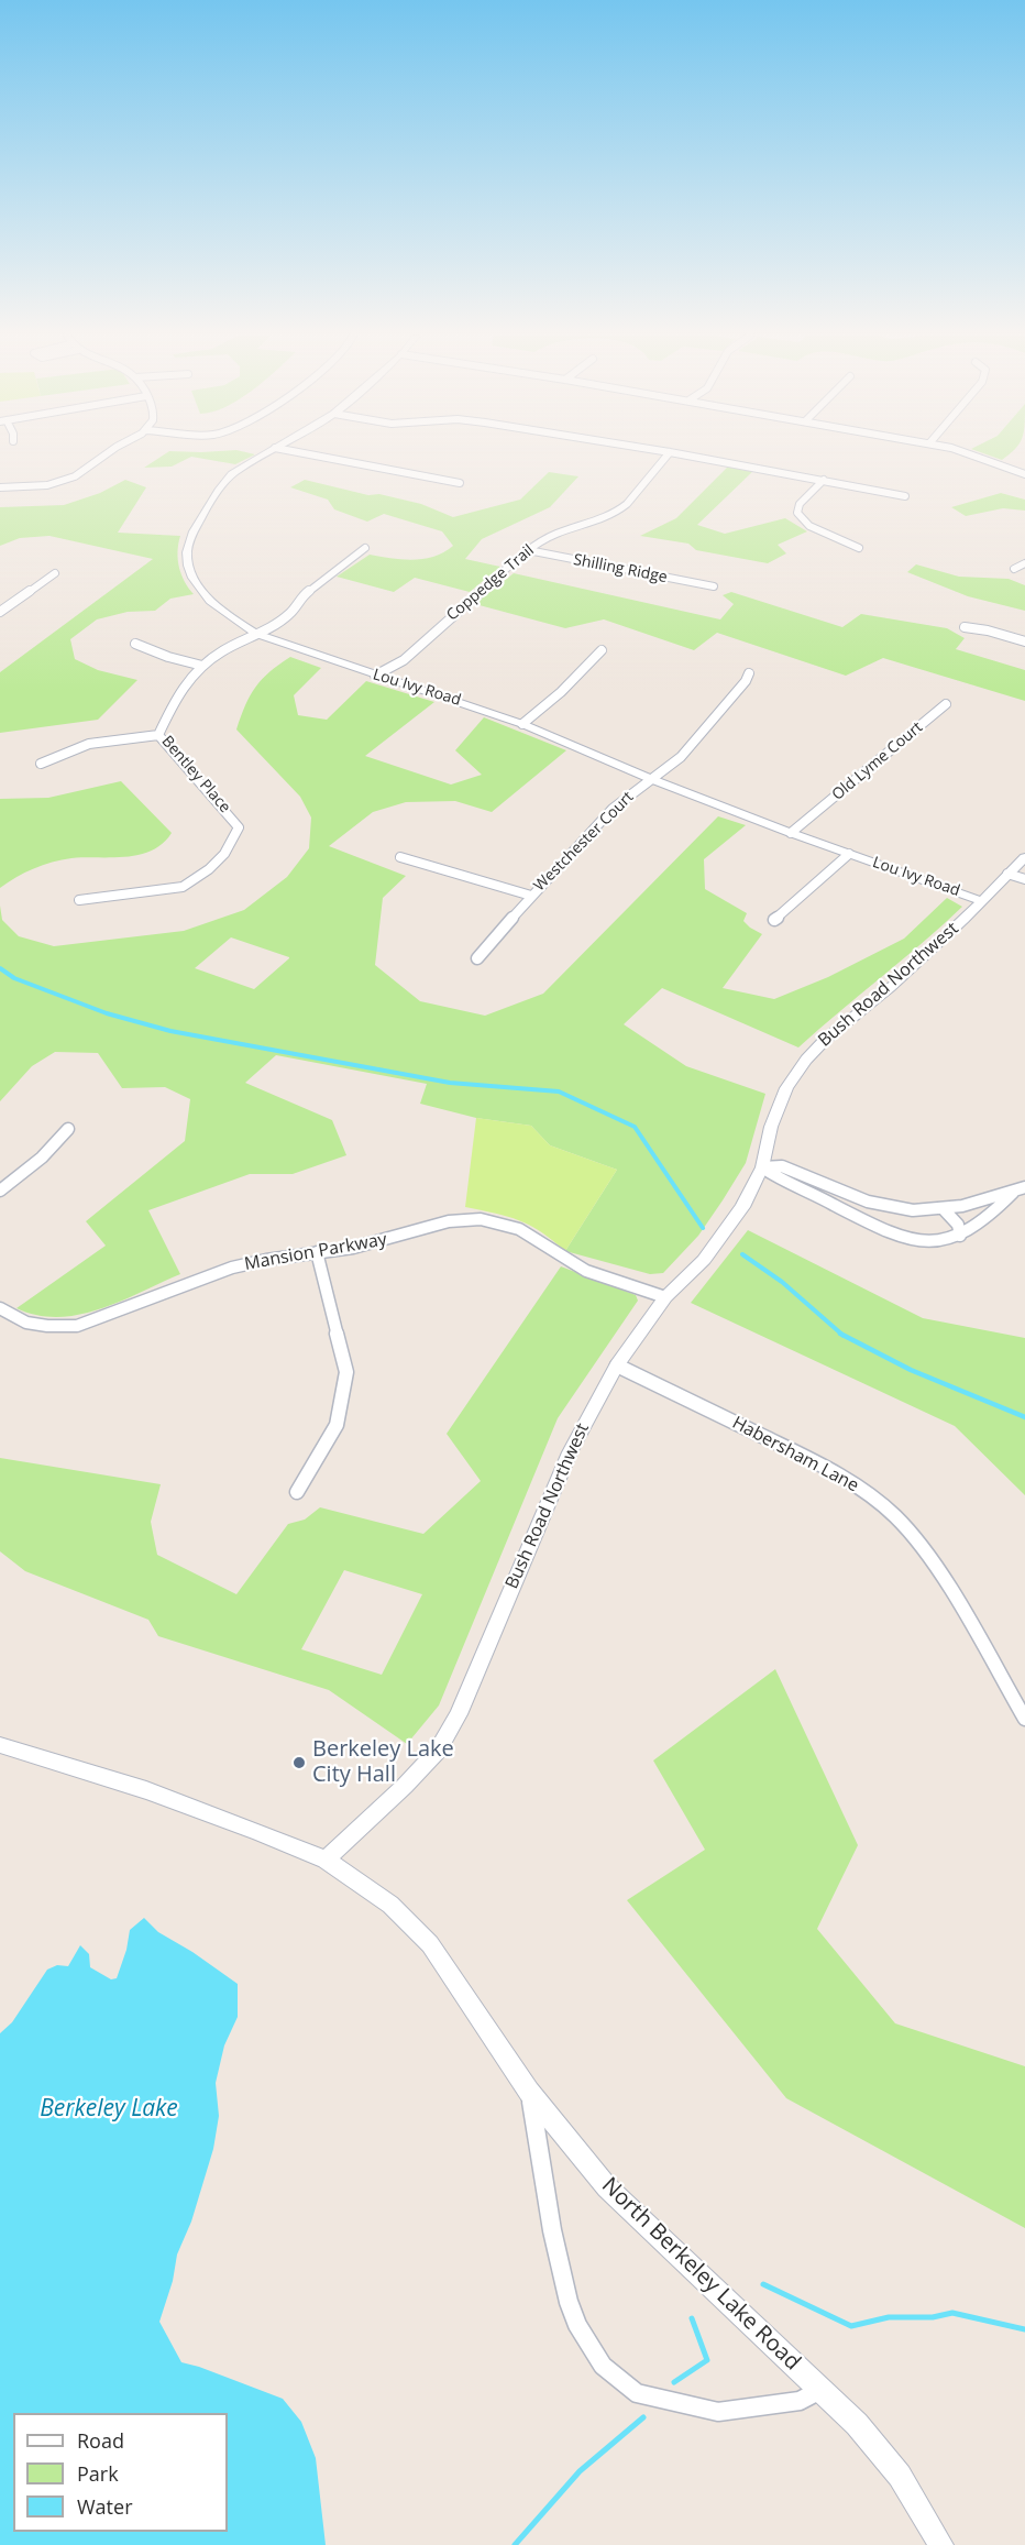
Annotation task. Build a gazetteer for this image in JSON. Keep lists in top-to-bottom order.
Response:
{
  "streets": {
    "street": [
      "Shilling Ridge",
      "Coppedge Trail",
      "Lou Ivy Road",
      "Old Lyme Court",
      "Bentley Place",
      "Westchester Court",
      "Bush Road Northwest",
      "Mansion Parkway",
      "Habersham Lane",
      "North Berkeley Lake Road"
    ]
  },
  "crossings": [
    ["Shilling Ridge", "Coppedge Trail"],
    ["Coppedge Trail", "Lou Ivy Road"],
    ["Lou Ivy Road", "Old Lyme Court"],
    ["Lou Ivy Road", "Bentley Place"],
    ["Lou Ivy Road", "Westchester Court"],
    ["Lou Ivy Road", "Bush Road Northwest"],
    ["Bush Road Northwest", "Mansion Parkway"],
    ["Bush Road Northwest", "Habersham Lane"],
    ["Bush Road Northwest", "North Berkeley Lake Road"]
  ],
  "water": ["Berkeley Lake"],
  "places": ["Berkeley Lake City Hall"],
  "legend": ["Road", "Park", "Water"]
}
